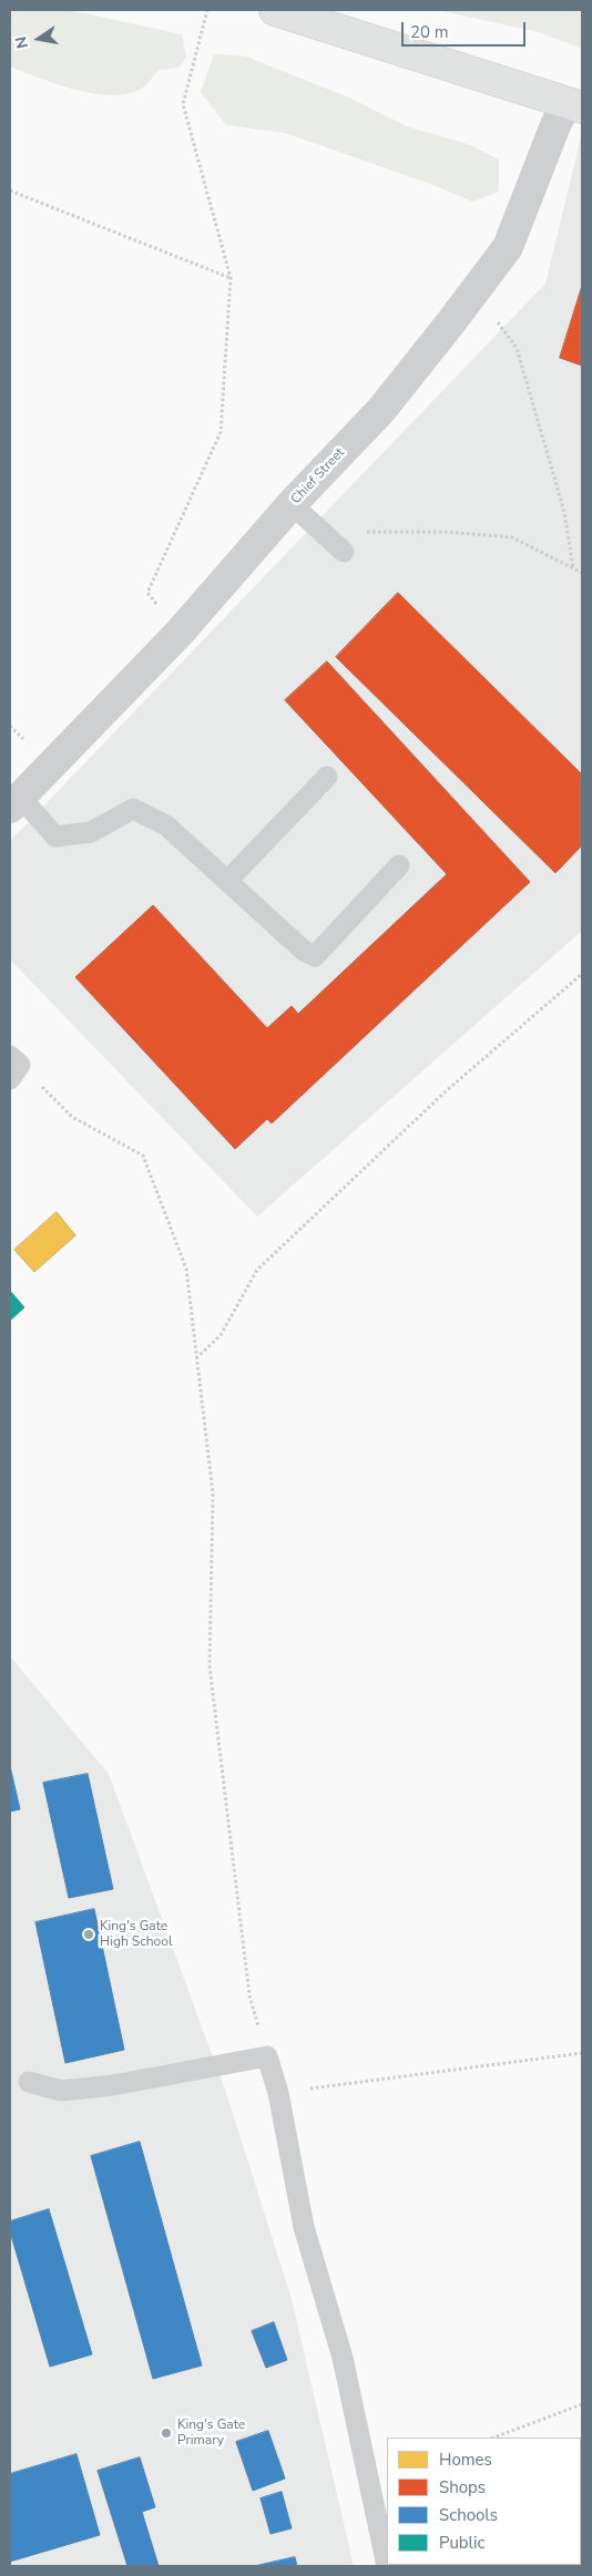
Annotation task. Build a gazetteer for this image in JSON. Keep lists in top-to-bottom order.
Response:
{
  "streets": {
    "street": ["Chief Street"]
  },
  "places": ["King's Gate High School", "King's Gate Primary"],
  "legend": [
    "Homes",
    "Shops",
    "Schools",
    "Public"
  ],
  "scale_bar": "20 m",
  "north": "left"
}
